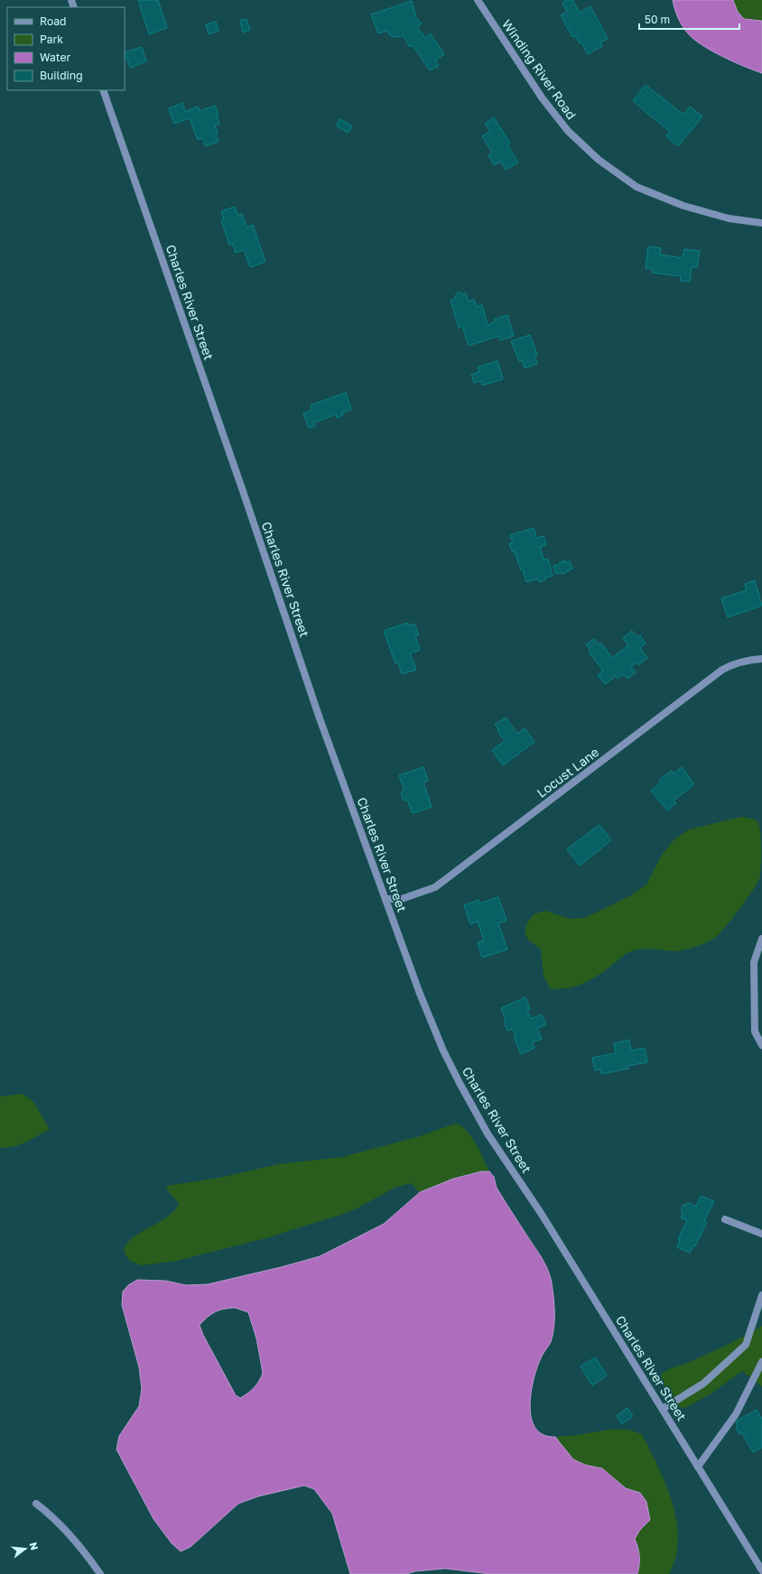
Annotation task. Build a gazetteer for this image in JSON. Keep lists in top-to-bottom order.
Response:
{
  "streets": {
    "street": ["Winding River Road", "Charles River Street", "Locust Lane"]
  },
  "crossings": [
    ["Charles River Street", "Locust Lane"]
  ],
  "legend": [
    "Road",
    "Park",
    "Water",
    "Building"
  ],
  "scale_bar": "50 m",
  "north": "right"
}
